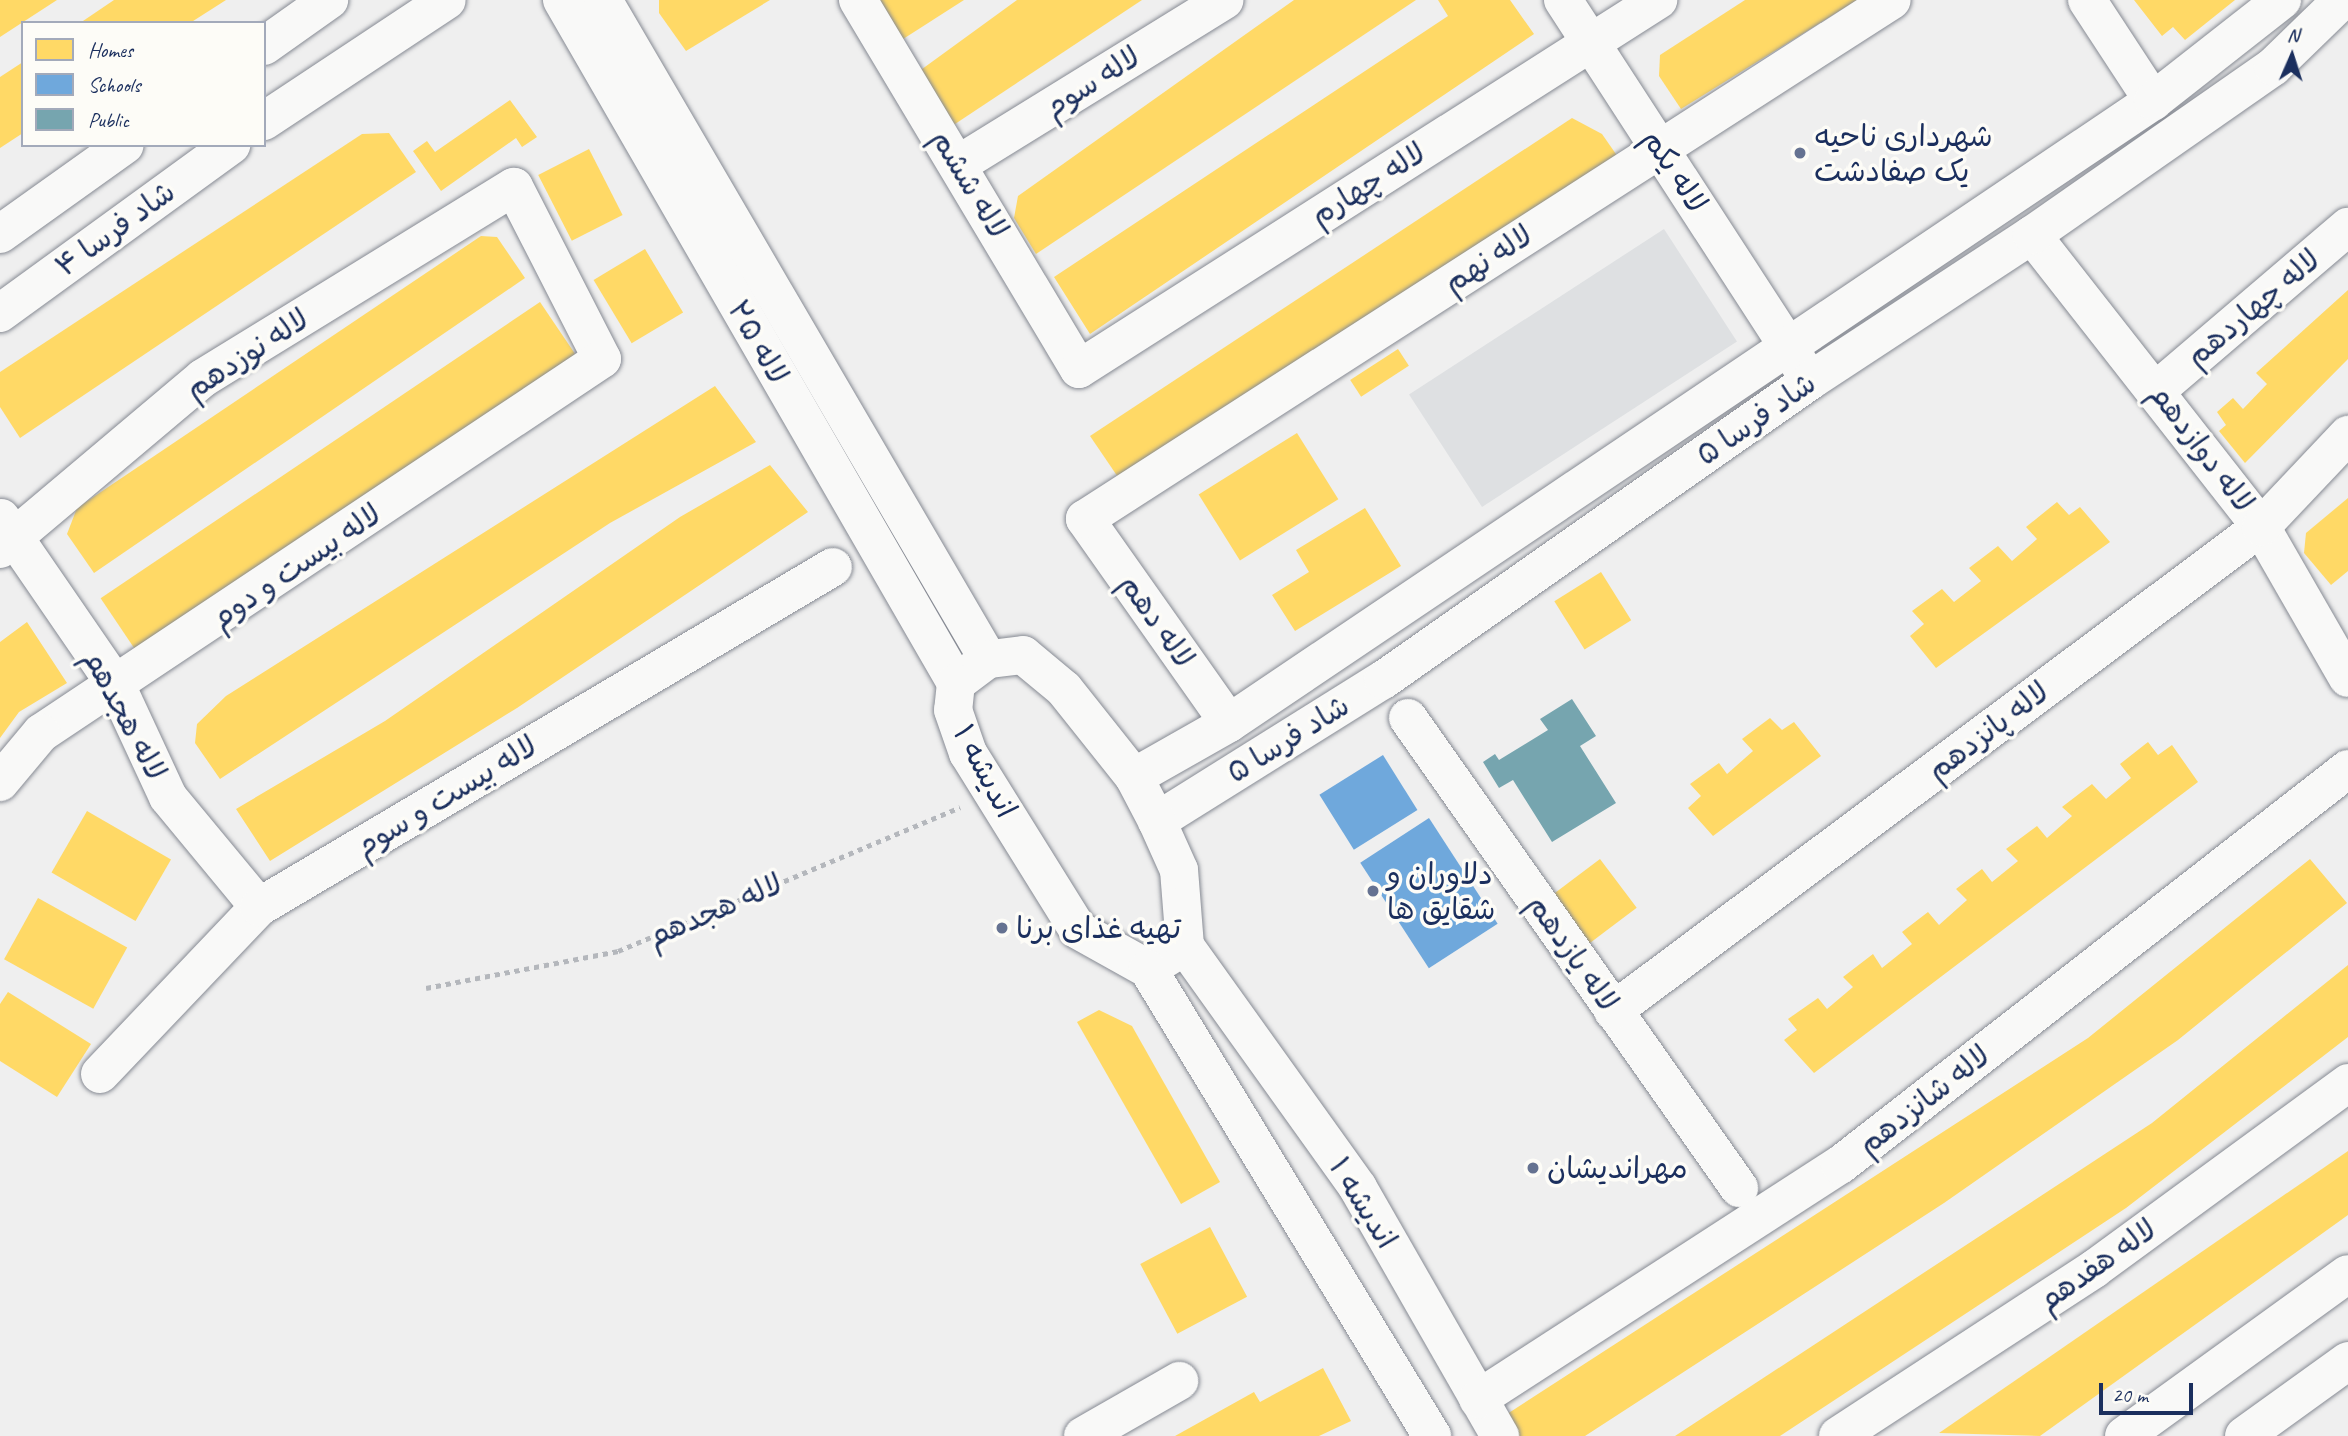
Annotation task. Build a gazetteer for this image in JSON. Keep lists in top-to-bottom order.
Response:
{
  "streets": {
    "street": [
      "لاله سوم",
      "لاله یکم",
      "لاله ششم",
      "لاله چهارم",
      "شاد فرسا ۴",
      "لاله نهم",
      "لاله چهاردهم",
      "لاله ۲۵",
      "لاله نوزدهم",
      "شاد فرسا ۵",
      "لاله دوازدهم",
      "لاله بیست و دوم",
      "لاله دهم",
      "لاله هجدهم",
      "لاله پانزدهم",
      "اندیشه ۱",
      "لاله بیست و سوم",
      "لاله یازدهم",
      "لاله شانزدهم",
      "لاله هفدهم"
    ]
  },
  "crossings": [
    ["لاله سوم", "لاله ششم"],
    ["لاله یکم", "لاله چهارم"],
    ["لاله یکم", "لاله نهم"],
    ["لاله یکم", "شاد فرسا ۵"],
    ["لاله ششم", "لاله چهارم"],
    ["لاله نهم", "لاله دهم"],
    ["لاله چهاردهم", "لاله دوازدهم"],
    ["لاله ۲۵", "اندیشه ۱"],
    ["لاله نوزدهم", "لاله بیست و دوم"],
    ["لاله نوزدهم", "لاله هجدهم"],
    ["شاد فرسا ۵", "لاله دوازدهم"],
    ["شاد فرسا ۵", "لاله دهم"],
    ["لاله دوازدهم", "لاله پانزدهم"],
    ["لاله بیست و دوم", "لاله هجدهم"],
    ["لاله هجدهم", "اندیشه ۱"],
    ["لاله هجدهم", "لاله بیست و سوم"],
    ["لاله پانزدهم", "لاله یازدهم"],
    ["اندیشه ۱", "لاله شانزدهم"]
  ],
  "places": [
    "شهرداری ناحیه یک صفادشت",
    "دلاوران و شقایق ها",
    "تهیه غذای برنا",
    "مهراندیشان"
  ],
  "legend": ["Homes", "Schools", "Public"],
  "scale_bar": "20 m",
  "north": "top"
}
